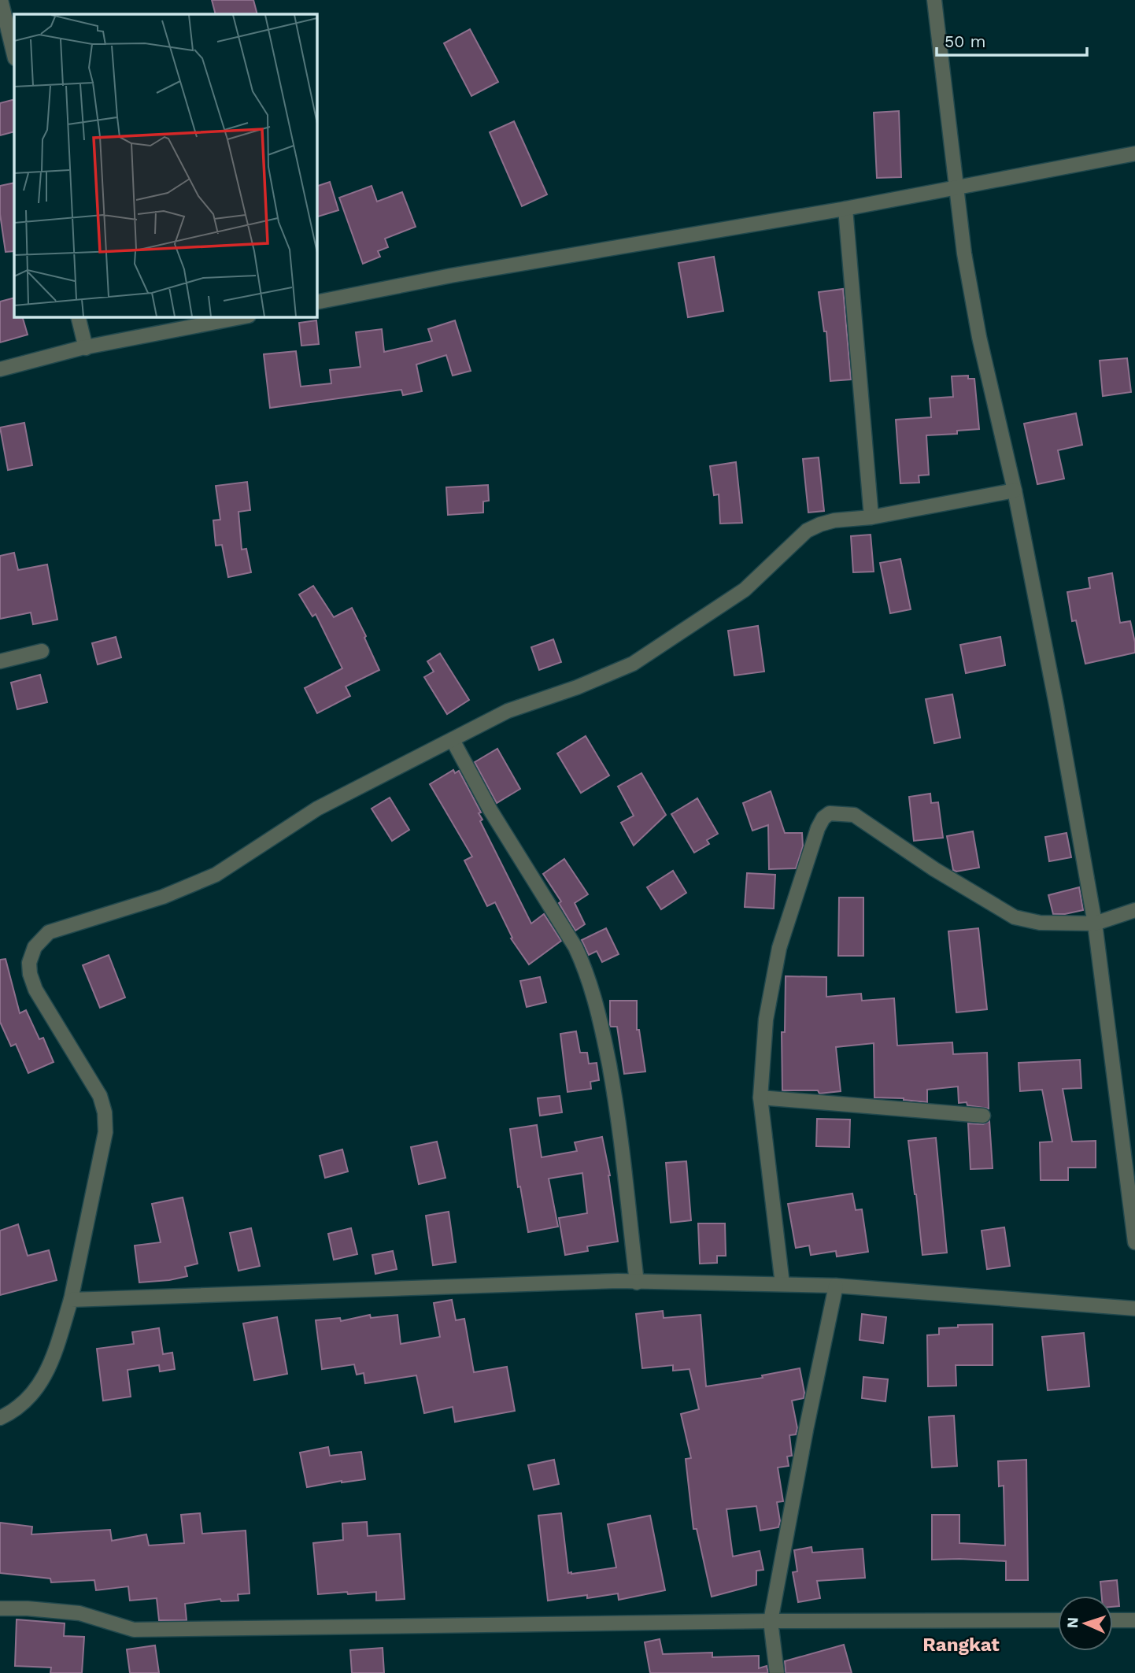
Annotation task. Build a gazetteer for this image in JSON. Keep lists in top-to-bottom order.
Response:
{
  "districts": ["Rangkat"],
  "scale_bar": "50 m",
  "north": "left"
}
